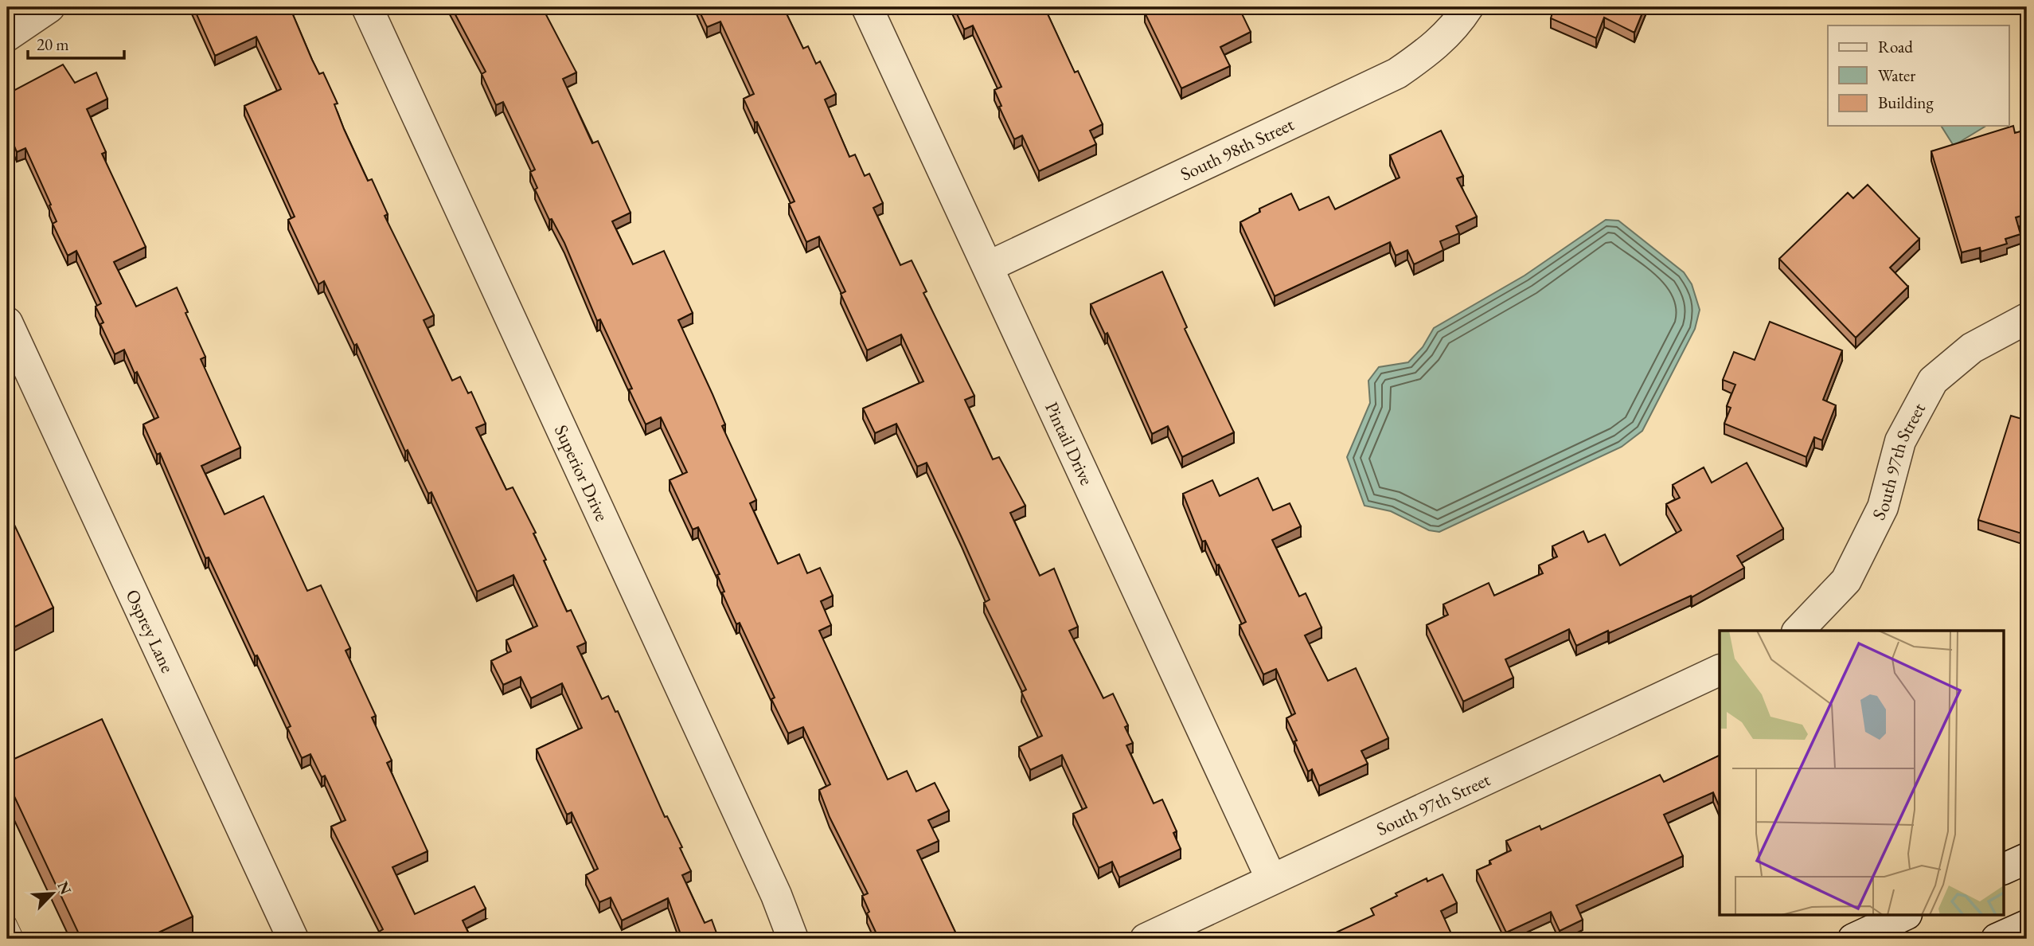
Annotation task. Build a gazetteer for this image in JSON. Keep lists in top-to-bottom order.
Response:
{
  "streets": {
    "street": [
      "South 98th Street",
      "Pintail Drive",
      "South 97th Street",
      "Superior Drive",
      "Osprey Lane"
    ]
  },
  "crossings": [
    ["South 98th Street", "Pintail Drive"],
    ["Pintail Drive", "South 97th Street"]
  ],
  "legend": ["Road", "Water", "Building"],
  "scale_bar": "20 m",
  "north": "top right"
}
